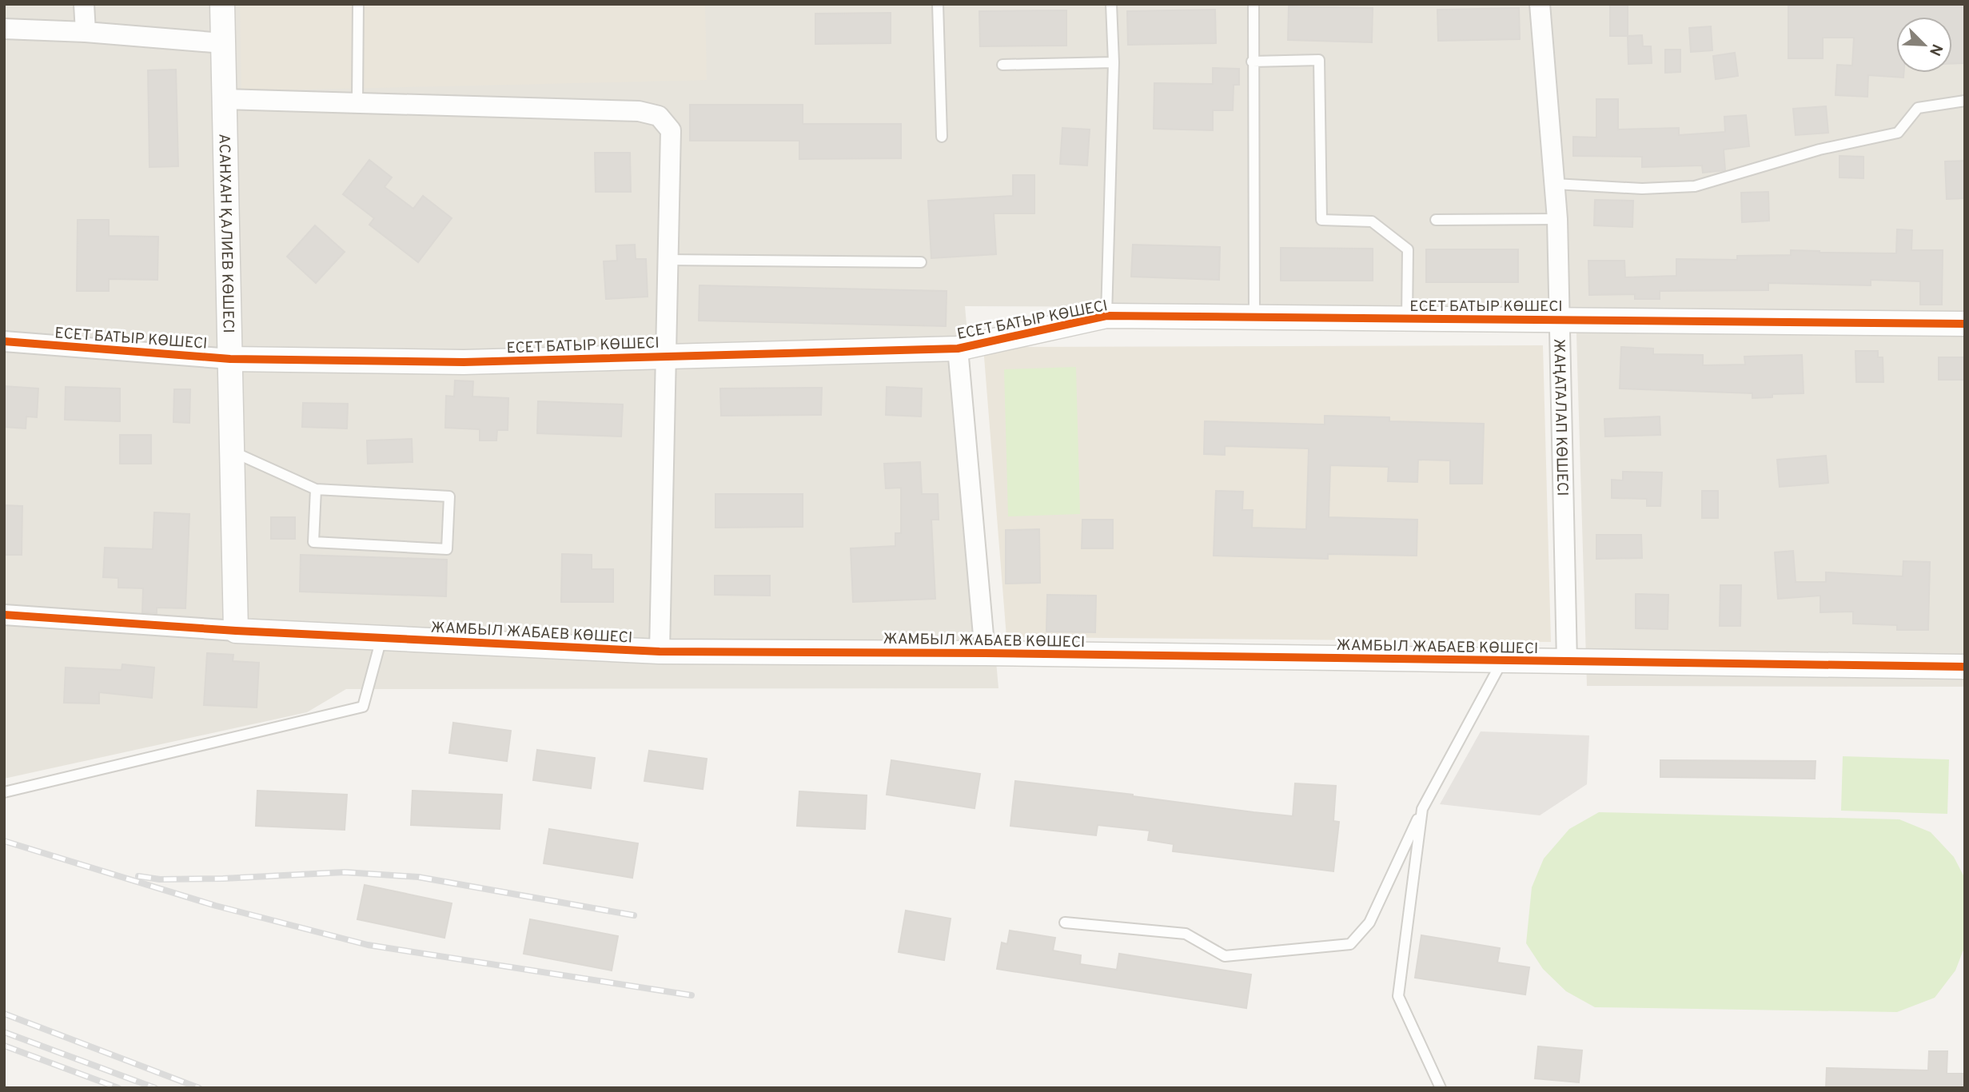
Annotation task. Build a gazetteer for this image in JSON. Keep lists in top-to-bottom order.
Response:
{
  "streets": {
    "street": [
      "АСАНХАН ҚАЛИЕВ КӨШЕСІ",
      "ЕСЕТ БАТЫР КӨШЕСІ",
      "ЖАҢАТАЛАП КӨШЕСІ",
      "ЖАМБЫЛ ЖАБАЕВ КӨШЕСІ"
    ]
  },
  "crossings": [
    ["АСАНХАН ҚАЛИЕВ КӨШЕСІ", "ЕСЕТ БАТЫР КӨШЕСІ"],
    ["АСАНХАН ҚАЛИЕВ КӨШЕСІ", "ЖАМБЫЛ ЖАБАЕВ КӨШЕСІ"],
    ["ЕСЕТ БАТЫР КӨШЕСІ", "ЖАҢАТАЛАП КӨШЕСІ"],
    ["ЖАҢАТАЛАП КӨШЕСІ", "ЖАМБЫЛ ЖАБАЕВ КӨШЕСІ"]
  ],
  "north": "bottom right"
}
